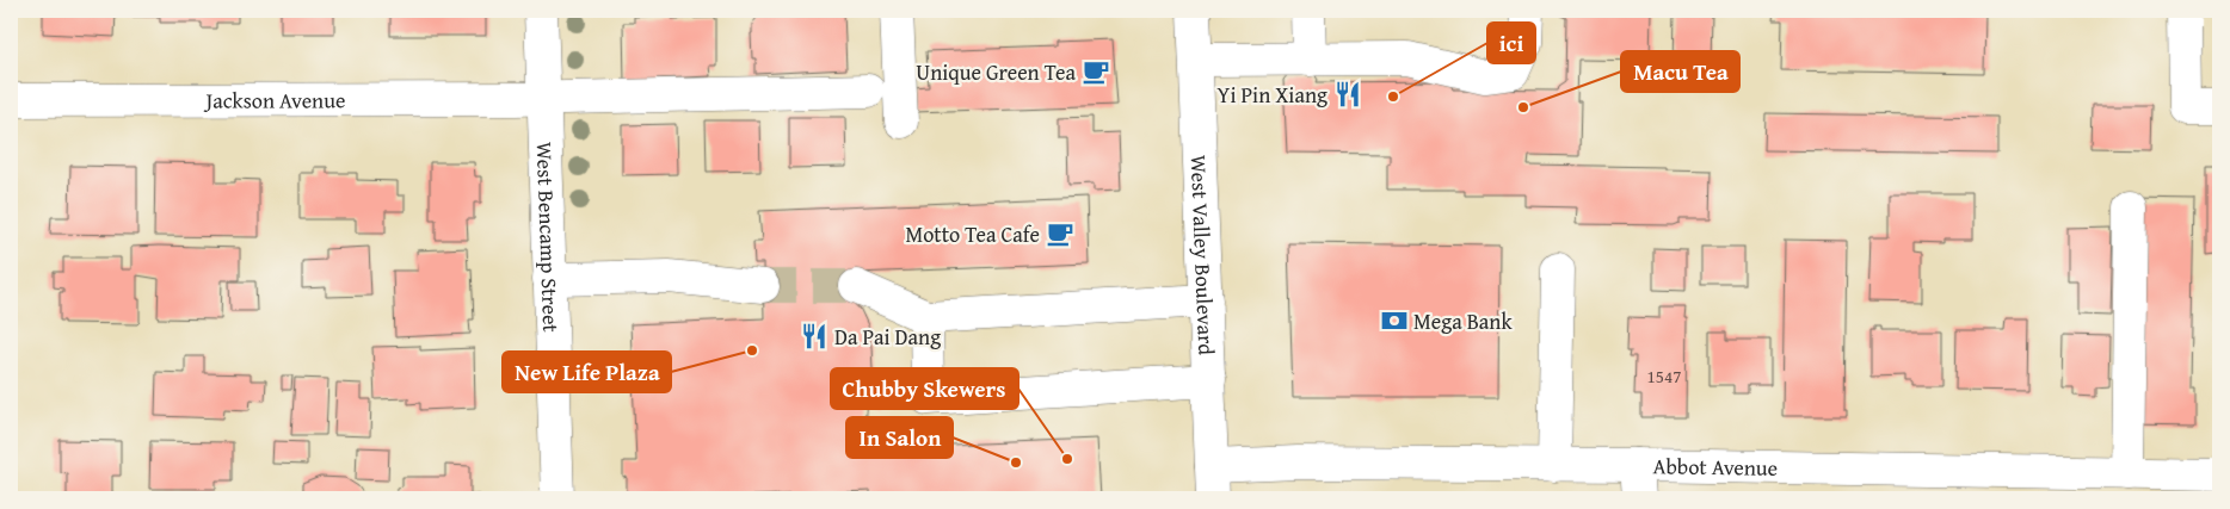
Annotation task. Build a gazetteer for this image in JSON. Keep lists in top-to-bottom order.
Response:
{
  "streets": {
    "street": [
      "Jackson Avenue",
      "West Bencamp Street",
      "West Valley Boulevard",
      "Abbot Avenue"
    ]
  },
  "crossings": [
    ["Jackson Avenue", "West Bencamp Street"],
    ["West Valley Boulevard", "Abbot Avenue"]
  ],
  "places": {
    "cafe": ["Unique Green Tea", "Motto Tea Cafe"],
    "restaurant": ["Yi Pin Xiang", "Da Pai Dang"],
    "other": [
      "ici",
      "Macu Tea",
      "New Life Plaza",
      "Chubby Skewers",
      "In Salon"
    ],
    "bank": ["Mega Bank"]
  },
  "house_numbers": ["1547"]
}
